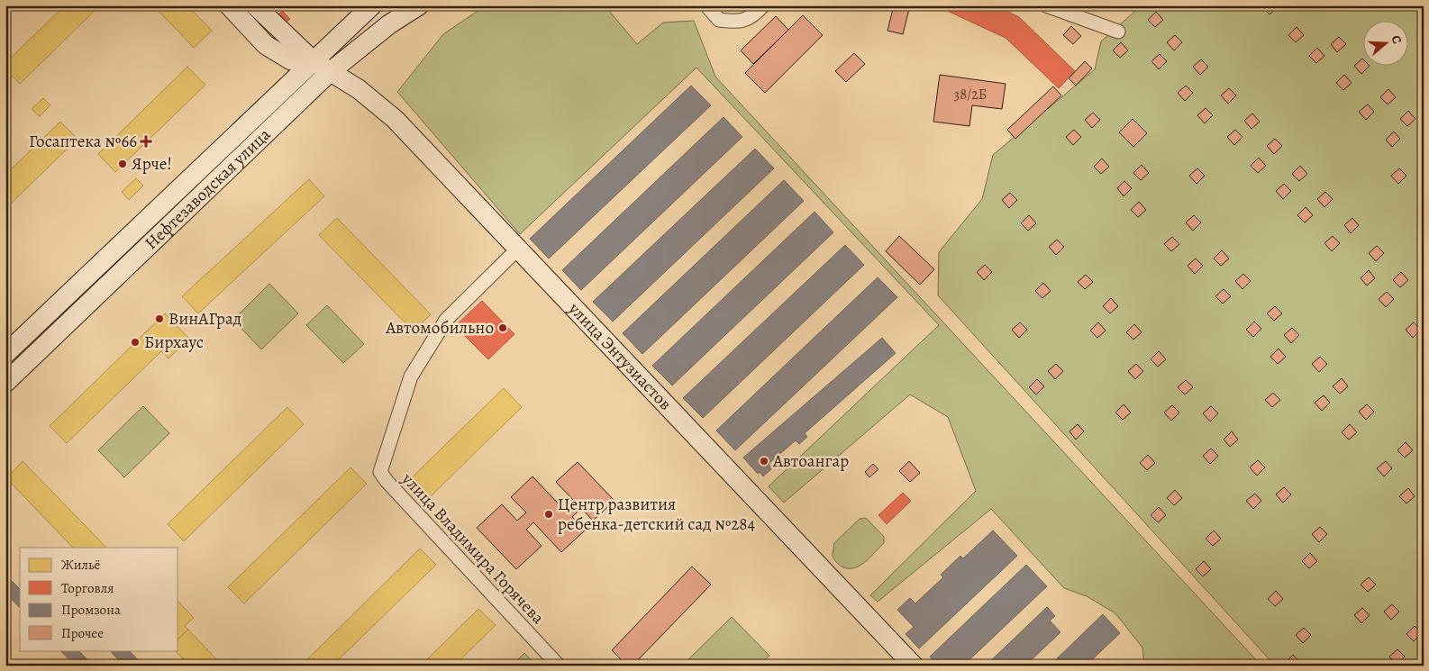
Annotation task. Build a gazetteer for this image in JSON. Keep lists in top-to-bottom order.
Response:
{
  "streets": {
    "main road": ["Нефтезаводская улица", "улица Энтузиастов"],
    "street": ["улица Владимира Горячева"]
  },
  "crossings": [
    ["Нефтезаводская улица", "улица Энтузиастов"],
    ["улица Энтузиастов", "улица Владимира Горячева"]
  ],
  "places": {
    "health": ["Госаптека №66"],
    "other": [
      "Ярче!",
      "ВинАГрад",
      "Автомобильно",
      "Бирхаус",
      "Автоангар",
      "Центр развития ребенка-детский сад №284"
    ]
  },
  "house_numbers": ["38/2Б"],
  "legend": [
    "Жильё",
    "Торговля",
    "Промзона",
    "Прочее"
  ],
  "north": "right"
}
